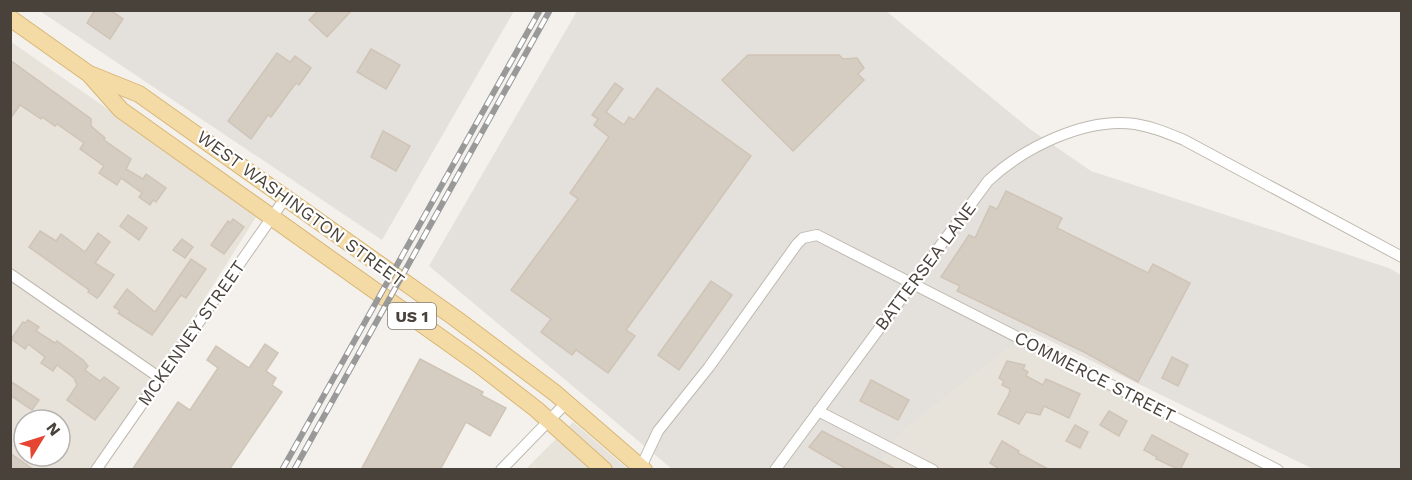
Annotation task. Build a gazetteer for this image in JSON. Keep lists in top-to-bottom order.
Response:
{
  "streets": {
    "main road": ["WEST WASHINGTON STREET", "US 1"],
    "street": ["BATTERSEA LANE", "MCKENNEY STREET", "COMMERCE STREET"]
  },
  "crossings": [
    ["WEST WASHINGTON STREET", "US 1"],
    ["WEST WASHINGTON STREET", "MCKENNEY STREET"],
    ["WEST WASHINGTON STREET", "COMMERCE STREET"],
    ["BATTERSEA LANE", "COMMERCE STREET"]
  ],
  "north": "top right"
}
